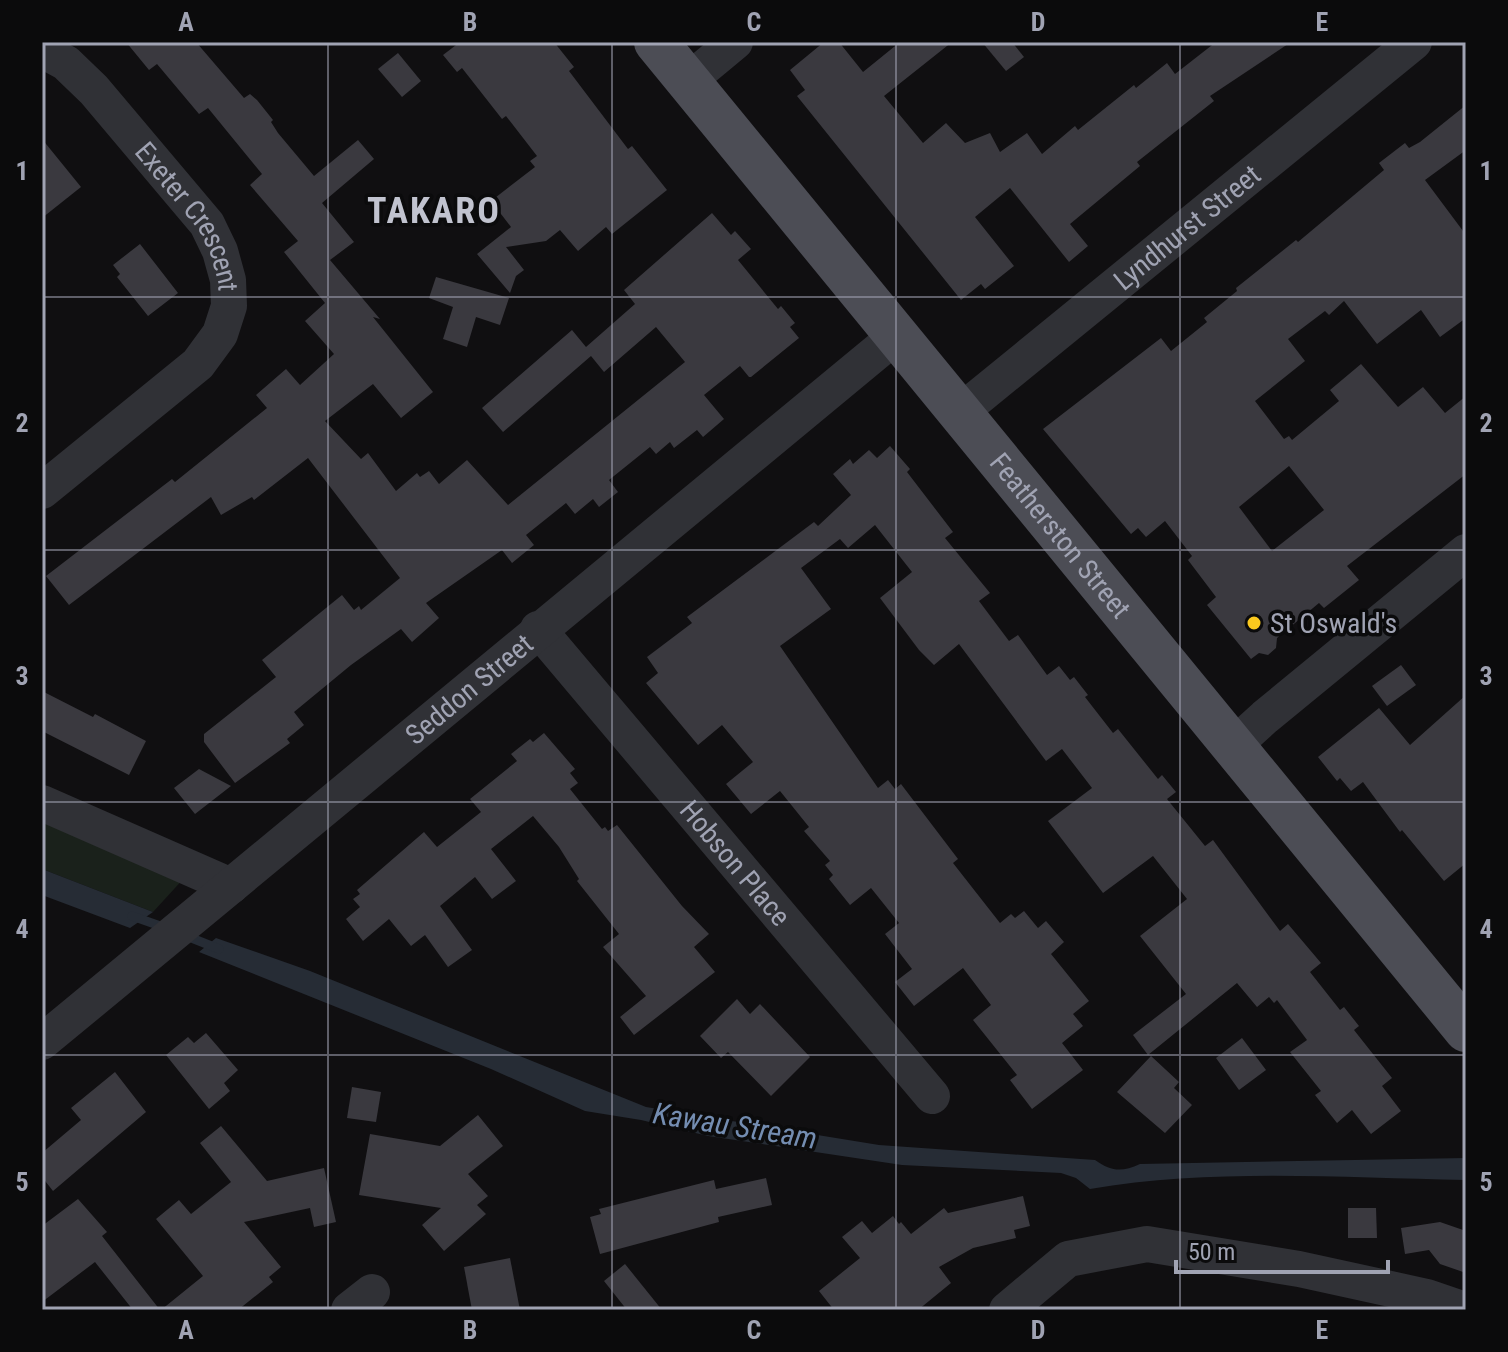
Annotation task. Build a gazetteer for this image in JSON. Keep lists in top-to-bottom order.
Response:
{
  "streets": {
    "main road": ["Featherston Street"],
    "street": [
      "Exeter Crescent",
      "Lyndhurst Street",
      "Seddon Street",
      "Hobson Place"
    ]
  },
  "crossings": [
    ["Lyndhurst Street", "Featherston Street"],
    ["Featherston Street", "Seddon Street"],
    ["Seddon Street", "Hobson Place"]
  ],
  "districts": ["TAKARO"],
  "water": ["Kawau Stream"],
  "places": ["St Oswald's"],
  "scale_bar": "50 m",
  "grid": {
    "columns": [
      "A",
      "B",
      "C",
      "D",
      "E"
    ],
    "rows": [
      "1",
      "2",
      "3",
      "4",
      "5"
    ]
  }
}
